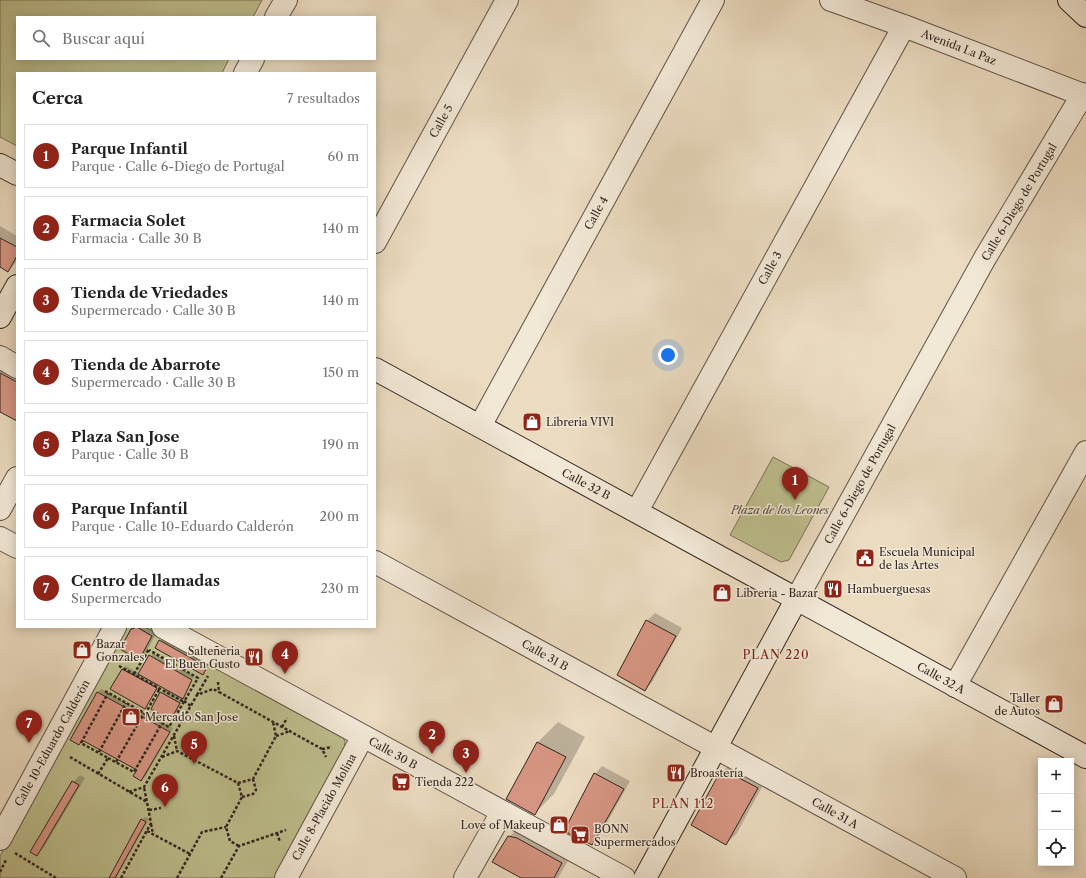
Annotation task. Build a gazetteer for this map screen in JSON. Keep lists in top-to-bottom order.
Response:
{
  "streets": {
    "street": [
      "Avenida La Paz",
      "Calle 5",
      "Calle 6-Diego de Portugal",
      "Calle 4",
      "Calle 3",
      "Calle 32 B",
      "Calle 31 B",
      "Calle 32 A",
      "Calle 10-Eduardo Calderón",
      "Calle 30 B",
      "Calle 8-Placido Molina",
      "Calle 31 A"
    ]
  },
  "crossings": [
    ["Avenida La Paz", "Calle 6-Diego de Portugal"],
    ["Avenida La Paz", "Calle 3"],
    ["Calle 6-Diego de Portugal", "Calle 32 B"],
    ["Calle 6-Diego de Portugal", "Calle 31 B"],
    ["Calle 6-Diego de Portugal", "Calle 32 A"],
    ["Calle 6-Diego de Portugal", "Calle 31 A"],
    ["Calle 4", "Calle 32 B"],
    ["Calle 3", "Calle 32 B"],
    ["Calle 32 B", "Calle 32 A"],
    ["Calle 31 B", "Calle 31 A"],
    ["Calle 30 B", "Calle 8-Placido Molina"]
  ],
  "districts": ["PLAN 220", "PLAN 112"],
  "parks": ["Plaza de los Leones"],
  "places": {
    "shop": [
      "Libreria VIVI",
      "Libreria - Bazar",
      "Bazar Gonzales",
      "Taller de Autos",
      "Mercado San Jose",
      "Love of Makeup"
    ],
    "public building": ["Escuela Municipal de las Artes"],
    "restaurant": ["Hambuerguesas", "Salteñeria El Buen Gusto", "Broastería"],
    "supermarket": ["Tienda 222", "BONN Supermercados"]
  },
  "page": {
    "search": "Buscar aquí",
    "heading": ["Cerca", "7 resultados"],
    "list": [
      {
        "mark": "1",
        "name": "Parque Infantil",
        "note": "Parque · Calle 6-Diego de Portugal",
        "value": "60 m"
      },
      {
        "mark": "2",
        "name": "Farmacia Solet",
        "note": "Farmacia · Calle 30 B",
        "value": "140 m"
      },
      {
        "mark": "3",
        "name": "Tienda de Vriedades",
        "note": "Supermercado · Calle 30 B",
        "value": "140 m"
      },
      {
        "mark": "4",
        "name": "Tienda de Abarrote",
        "note": "Supermercado · Calle 30 B",
        "value": "150 m"
      },
      {
        "mark": "5",
        "name": "Plaza San Jose",
        "note": "Parque · Calle 30 B",
        "value": "190 m"
      },
      {
        "mark": "6",
        "name": "Parque Infantíl",
        "note": "Parque · Calle 10-Eduardo Calderón",
        "value": "200 m"
      },
      {
        "mark": "7",
        "name": "Centro de llamadas",
        "note": "Supermercado",
        "value": "230 m"
      }
    ],
    "pins": [
      "1",
      "4",
      "7",
      "2",
      "5",
      "3",
      "6"
    ],
    "map_buttons": ["+", "−"]
  }
}
